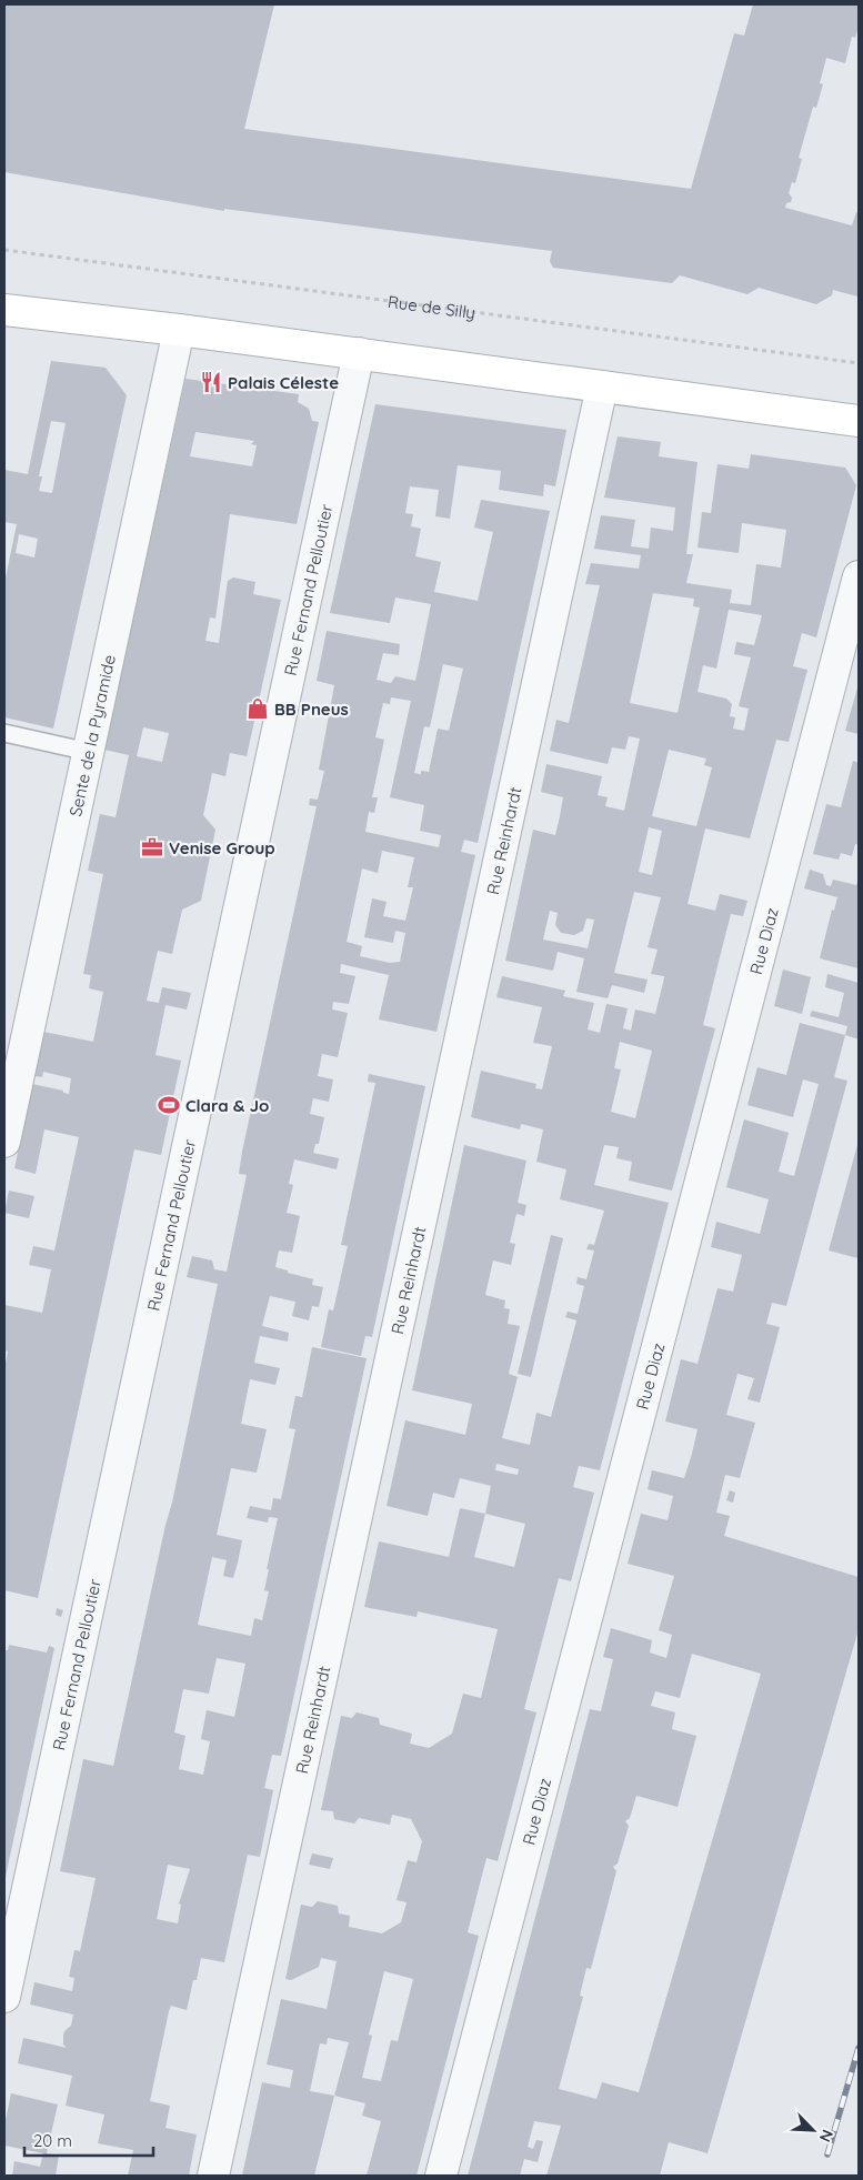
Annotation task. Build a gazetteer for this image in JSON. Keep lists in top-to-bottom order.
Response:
{
  "streets": {
    "street": [
      "Rue Fernand Pelloutier",
      "Sente de la Pyramide",
      "Rue Reinhardt",
      "Rue Diaz"
    ],
    "path": ["Rue de Silly"]
  },
  "places": {
    "restaurant": ["Palais Céleste"],
    "shop": ["BB Pneus"],
    "office": ["Venise Group"],
    "sports": ["Clara & Jo"]
  },
  "scale_bar": "20 m",
  "north": "bottom right"
}
